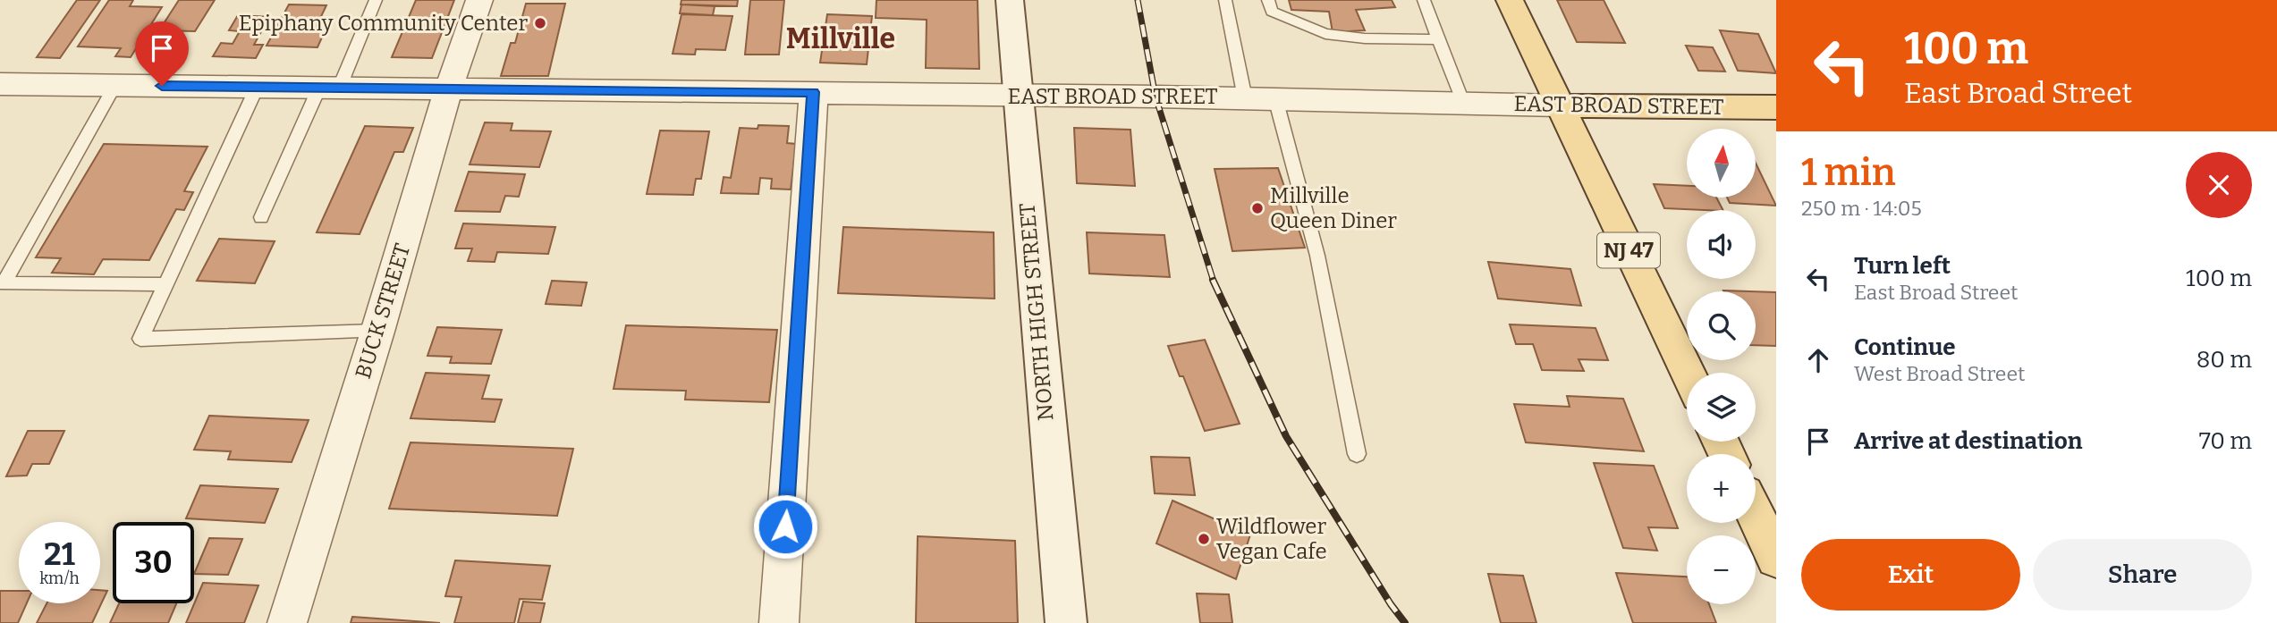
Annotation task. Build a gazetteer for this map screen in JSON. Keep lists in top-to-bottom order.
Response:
{
  "streets": {
    "main road": ["EAST BROAD STREET", "NJ 47"],
    "street": ["BUCK STREET", "NORTH HIGH STREET"]
  },
  "crossings": [
    ["EAST BROAD STREET", "NJ 47"],
    ["EAST BROAD STREET", "BUCK STREET"],
    ["EAST BROAD STREET", "NORTH HIGH STREET"]
  ],
  "districts": ["Millville"],
  "places": ["Epiphany Community Center", "Millville Queen Diner", "Wildflower Vegan Cafe"],
  "north": "top",
  "page": {
    "turn": ["100 m", "East Broad Street"],
    "map_buttons": ["+", "−"],
    "heading": ["1 min", "250 m · 14:05"],
    "list": [
      {
        "name": "Turn left",
        "note": "East Broad Street",
        "value": "100 m"
      },
      {
        "name": "Continue",
        "note": "West Broad Street",
        "value": "80 m"
      },
      {
        "name": "Arrive at destination",
        "value": "70 m"
      }
    ],
    "speed": "21 km/h",
    "limit": "30",
    "buttons": ["Exit", "Share"]
  }
}
